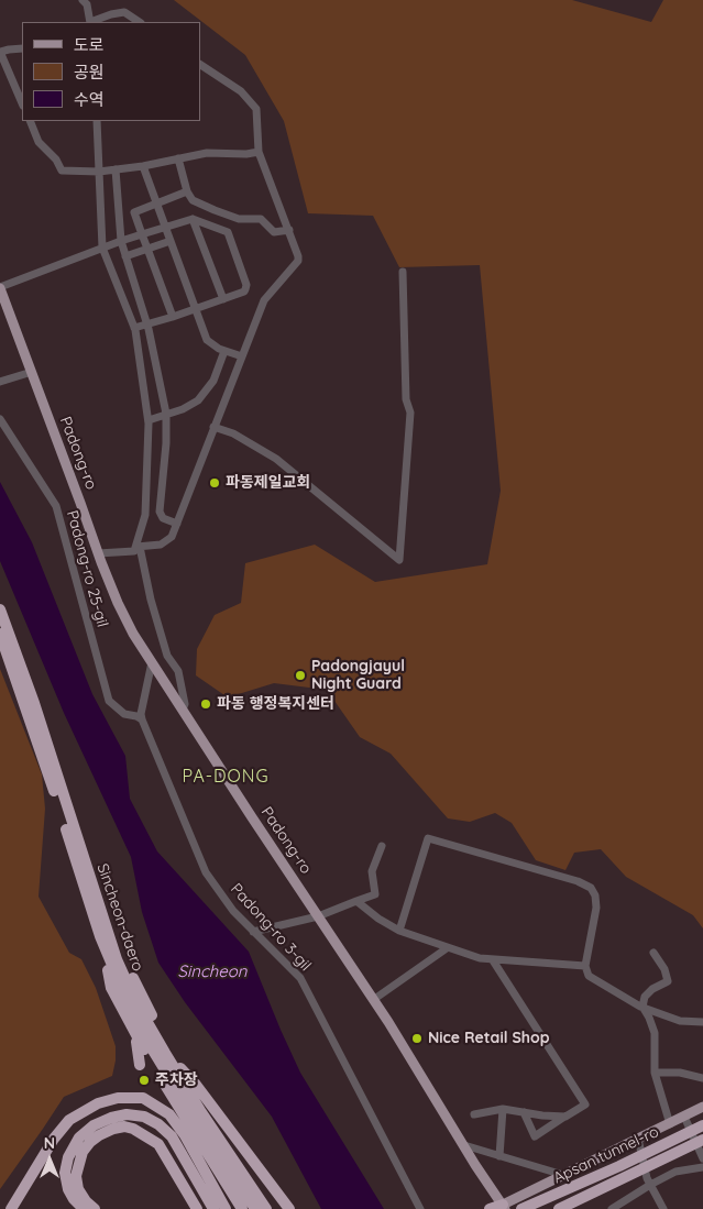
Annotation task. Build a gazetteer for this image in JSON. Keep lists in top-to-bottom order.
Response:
{
  "streets": {
    "highway": ["Sincheon-daero", "Apsan tunnel-ro"],
    "main road": ["Padong-ro"],
    "street": ["Padong-ro 25-gil", "Padong-ro 3-gil"]
  },
  "crossings": [
    ["Padong-ro 25-gil", "Padong-ro 3-gil"]
  ],
  "districts": ["PA-DONG"],
  "water": ["Sincheon"],
  "places": [
    "파동제일교회",
    "Padongjayul Night Guard",
    "파동 행정복지센터",
    "Nice Retail Shop",
    "주차장"
  ],
  "legend": ["도로", "공원", "수역"],
  "north": "top"
}
